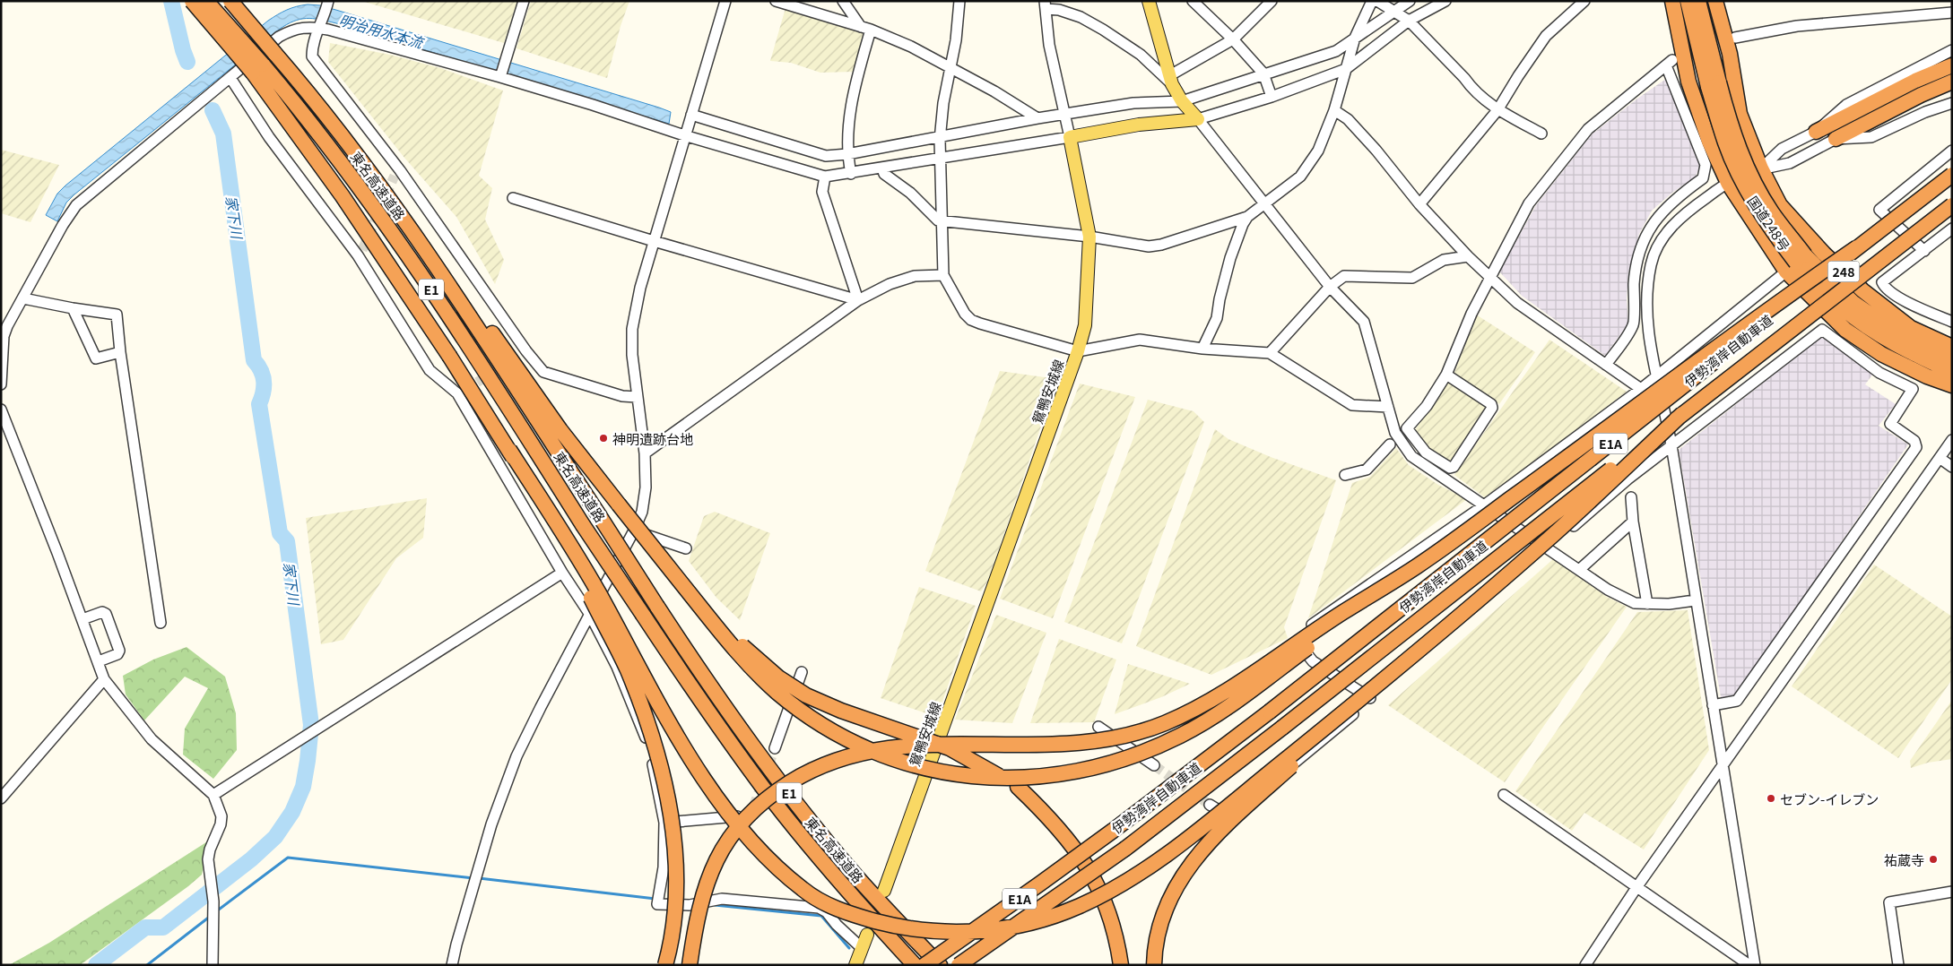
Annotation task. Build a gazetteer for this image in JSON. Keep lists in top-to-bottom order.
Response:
{
  "streets": {
    "highway": [
      "東名高速道路",
      "国道248号",
      "248",
      "E1",
      "伊勢湾岸自動車道",
      "E1A"
    ],
    "main road": ["鴛鴨安城線"]
  },
  "crossings": [
    ["国道248号", "248"]
  ],
  "water": ["明治用水本流", "家下川"],
  "places": ["神明遺跡台地", "セブン-イレブン", "祐蔵寺"]
}
